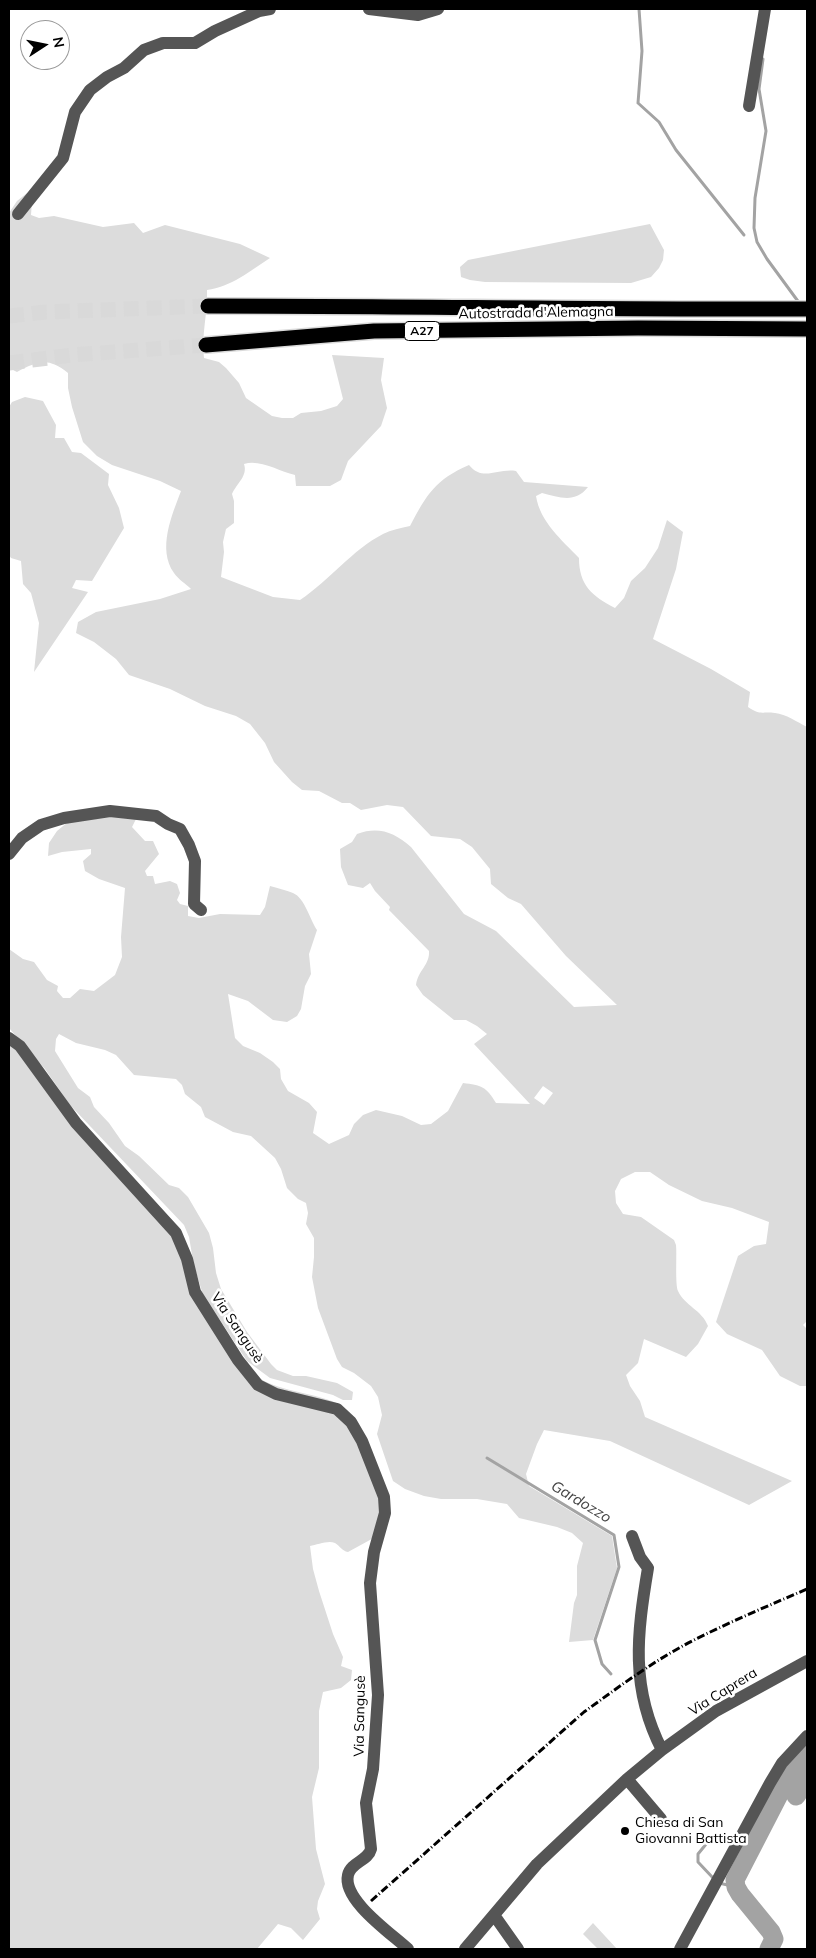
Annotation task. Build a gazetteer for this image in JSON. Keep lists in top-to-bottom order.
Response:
{
  "streets": {
    "highway": ["Autostrada d'Alemagna", "A27"],
    "street": ["Via Sangusè", "Via Caprera"]
  },
  "water": ["Gardozzo"],
  "places": ["Chiesa di San Giovanni Battista"],
  "north": "right"
}
